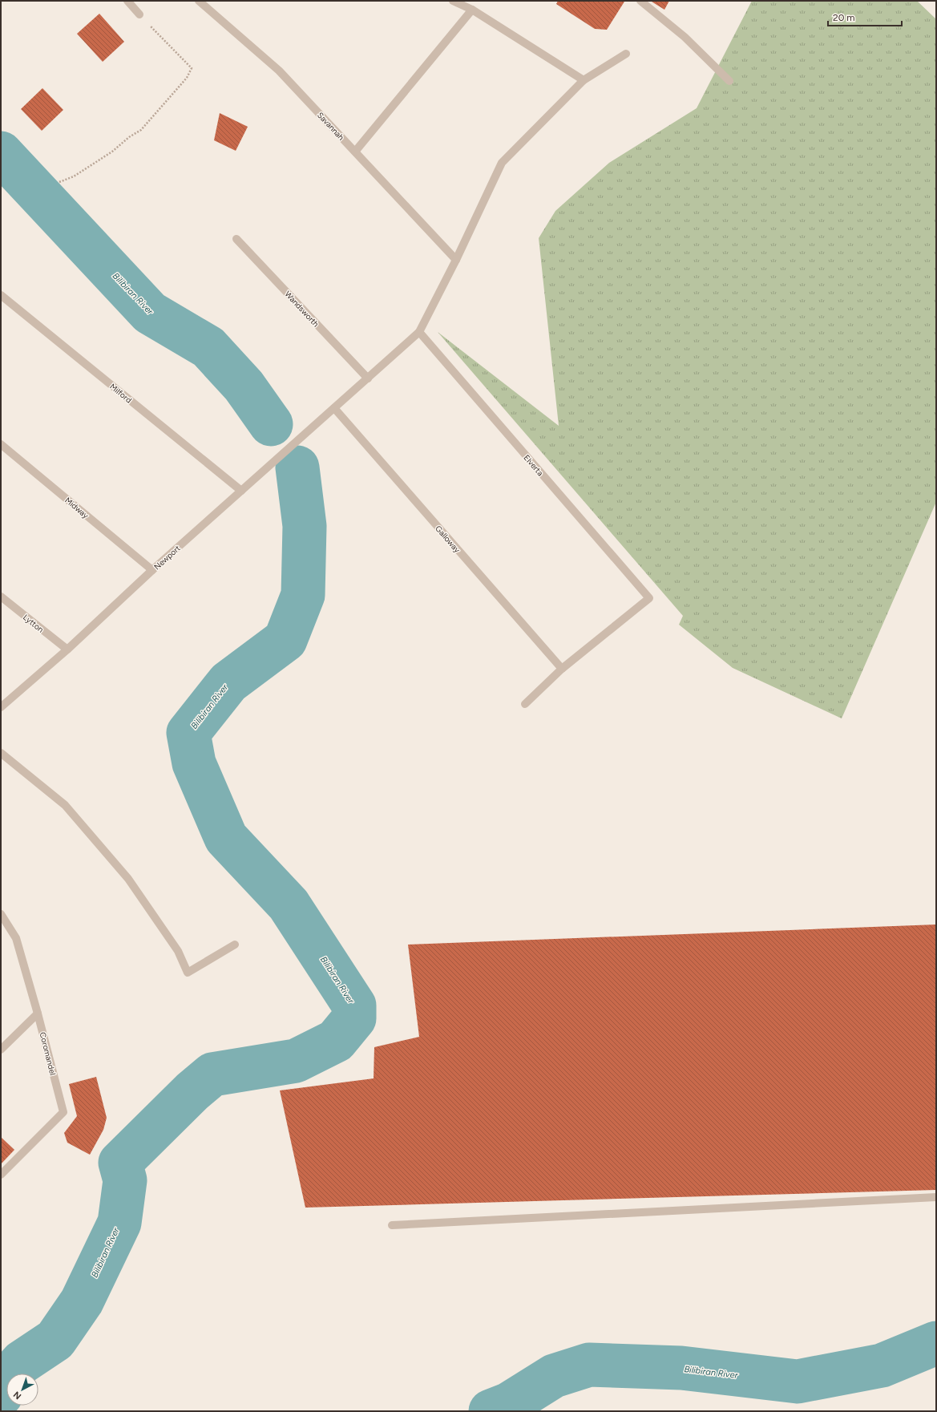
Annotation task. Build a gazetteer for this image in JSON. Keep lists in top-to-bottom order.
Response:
{
  "streets": {
    "street": [
      "Savannah",
      "Wandsworth",
      "Milford",
      "Elverta",
      "Midway",
      "Galloway",
      "Newport",
      "Lytton",
      "Coromandel"
    ]
  },
  "crossings": [
    ["Wandsworth", "Newport"],
    ["Milford", "Newport"],
    ["Elverta", "Galloway"],
    ["Elverta", "Newport"],
    ["Midway", "Newport"],
    ["Galloway", "Newport"],
    ["Newport", "Lytton"]
  ],
  "water": ["Bilibiran River"],
  "scale_bar": "20 m",
  "north": "bottom left"
}
